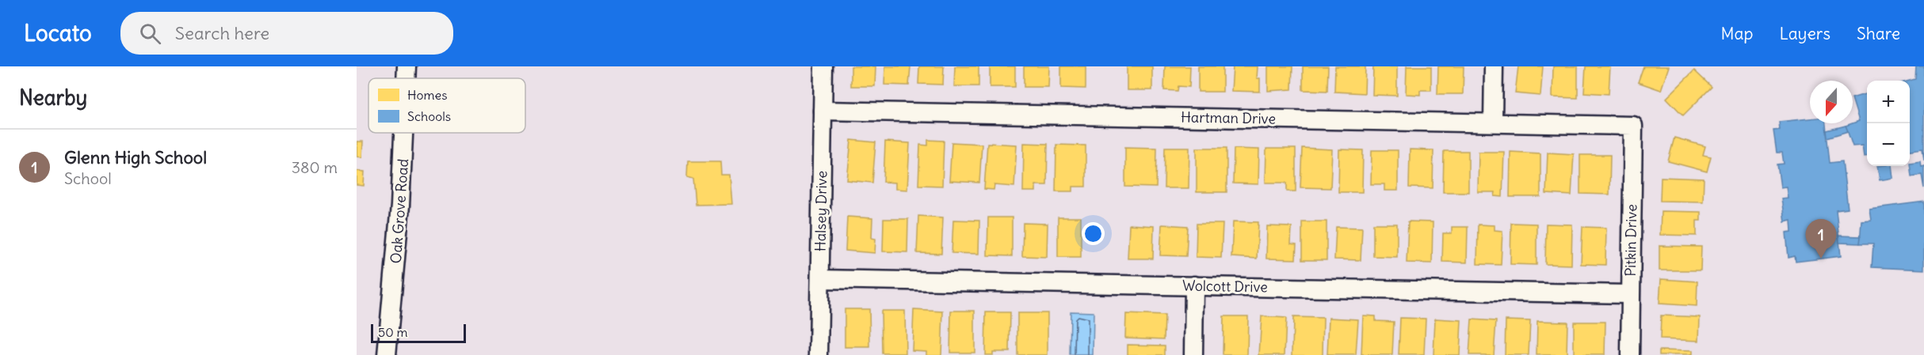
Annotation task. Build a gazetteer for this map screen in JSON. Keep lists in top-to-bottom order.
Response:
{
  "streets": {
    "street": [
      "Hartman Drive",
      "Oak Grove Road",
      "Halsey Drive",
      "Pitkin Drive",
      "Wolcott Drive"
    ]
  },
  "crossings": [
    ["Hartman Drive", "Halsey Drive"],
    ["Hartman Drive", "Pitkin Drive"],
    ["Halsey Drive", "Wolcott Drive"],
    ["Pitkin Drive", "Wolcott Drive"]
  ],
  "legend": ["Homes", "Schools"],
  "scale_bar": "50 m",
  "north": "bottom",
  "page": {
    "header": "Locato",
    "search": "Search here",
    "nav": ["Map", "Layers", "Share"],
    "heading": "Nearby",
    "map_buttons": ["+", "−"],
    "list": [
      {
        "mark": "1",
        "name": "Glenn High School",
        "note": "School",
        "value": "380 m"
      }
    ],
    "pins": "1",
    "scale": "50 m"
  }
}
